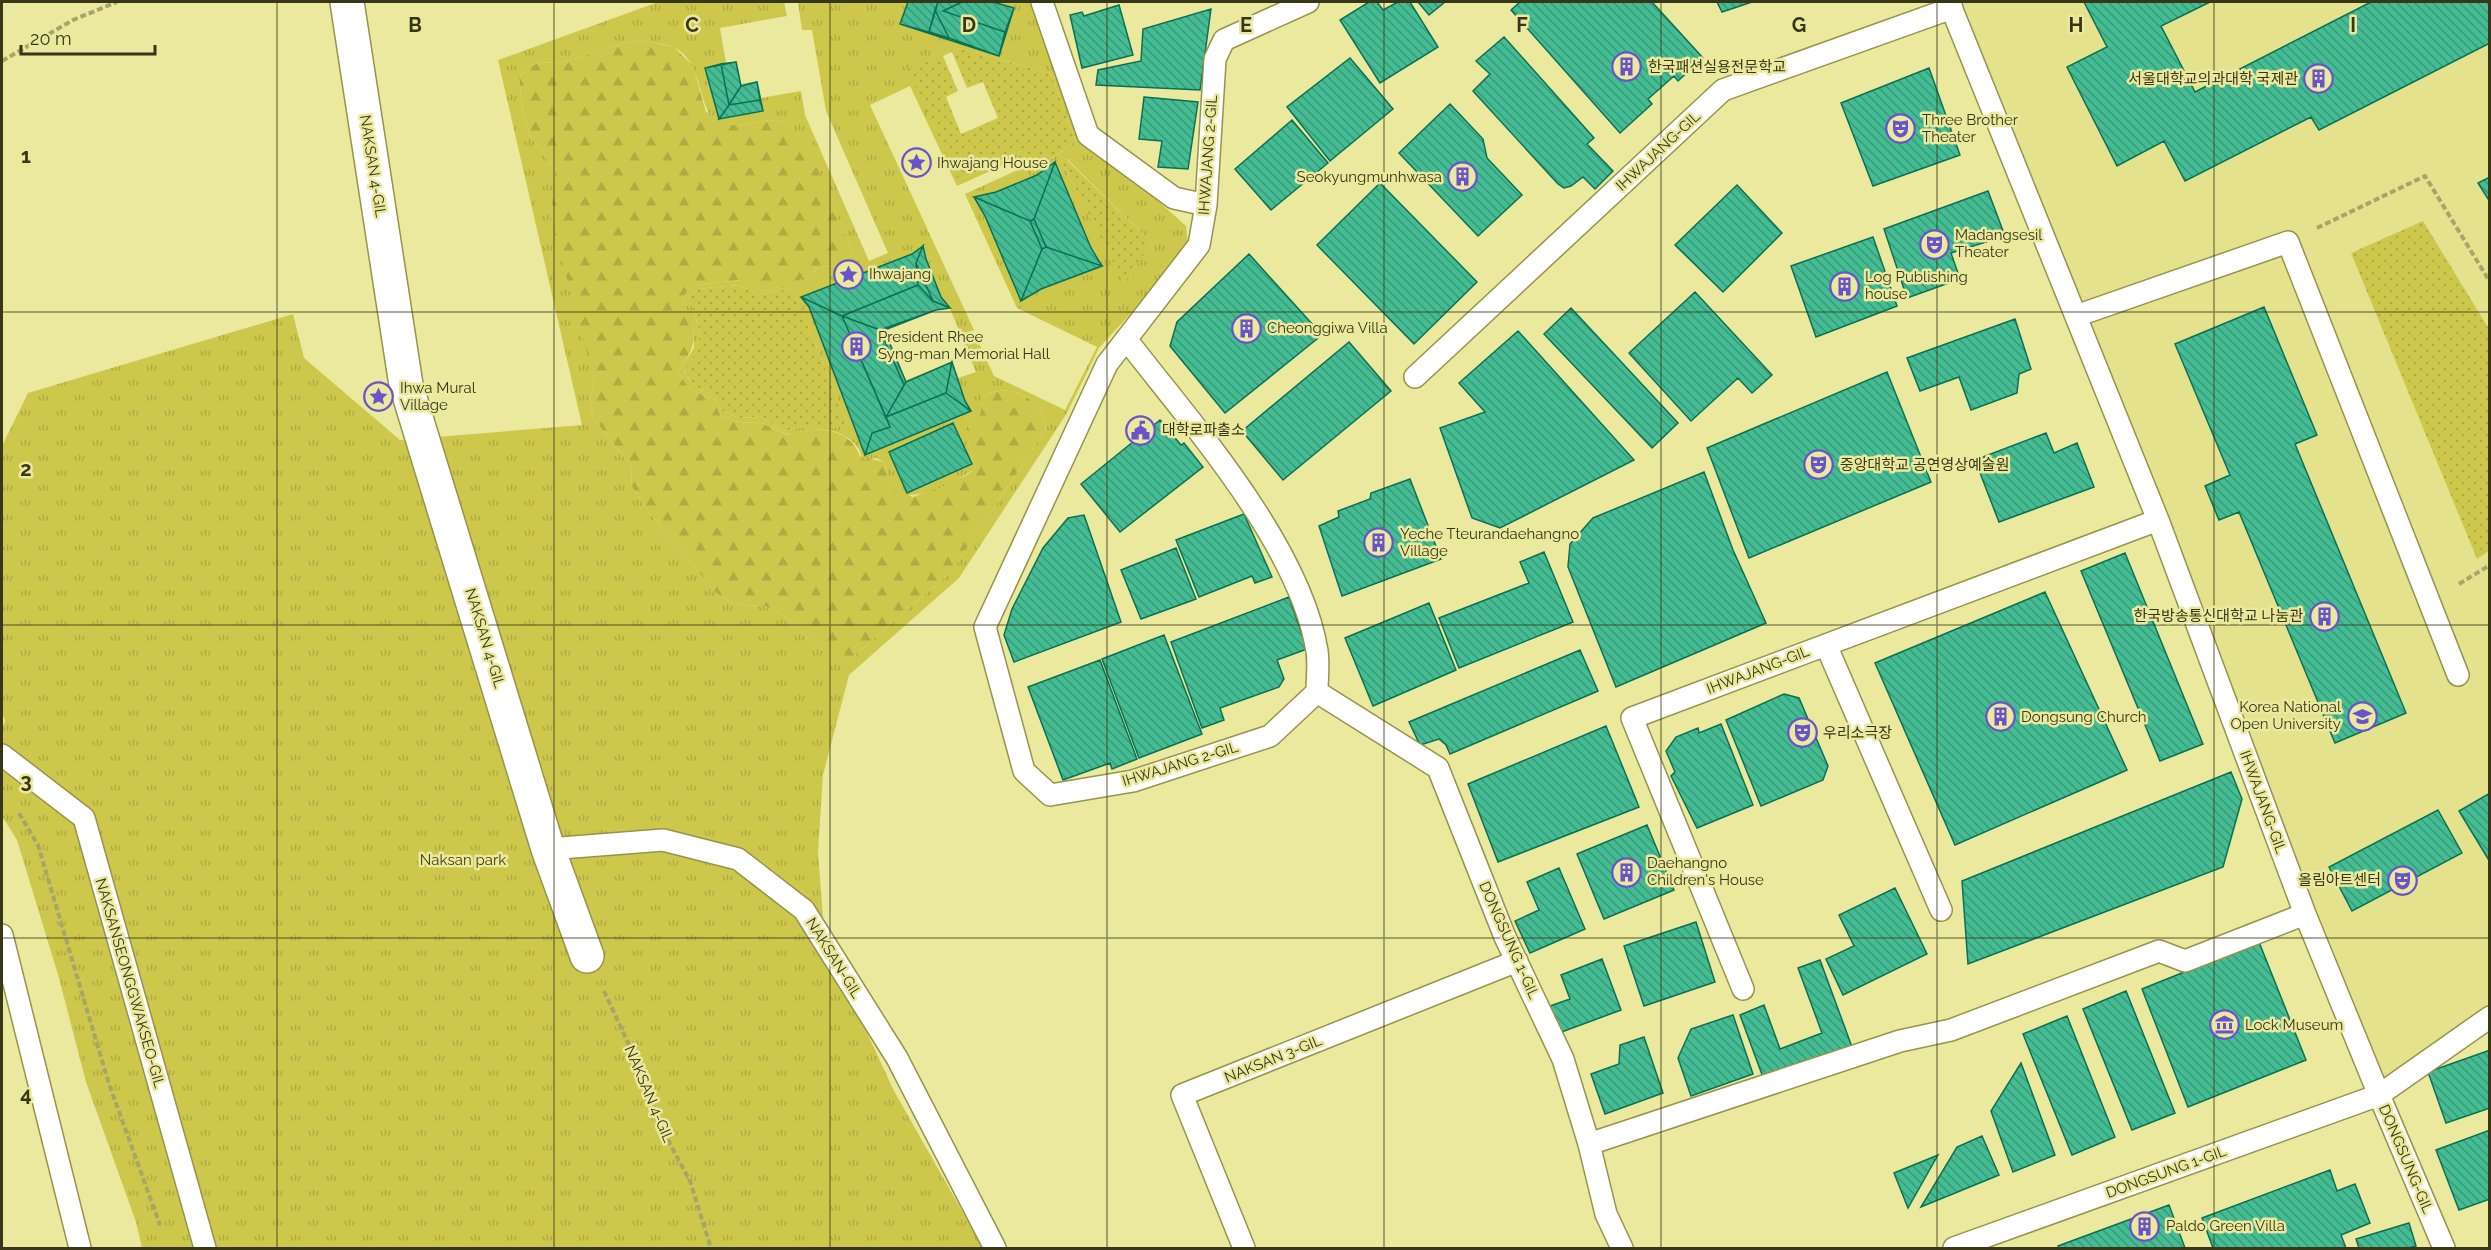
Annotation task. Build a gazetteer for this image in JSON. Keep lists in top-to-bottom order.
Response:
{
  "streets": {
    "street": ["NAKSAN 4-GIL"],
    "lane": [
      "IHWAJANG-GIL",
      "IHWAJANG 2-GIL",
      "DONGSUNG 1-GIL",
      "NAKSAN-GIL",
      "NAKSANSEONGGWAKSEO-GIL",
      "NAKSAN 3-GIL",
      "DONGSUNG-GIL"
    ]
  },
  "crossings": [
    ["IHWAJANG-GIL", "DONGSUNG 1-GIL"],
    ["IHWAJANG-GIL", "DONGSUNG-GIL"],
    ["IHWAJANG 2-GIL", "DONGSUNG 1-GIL"],
    ["NAKSAN 4-GIL", "NAKSAN-GIL"],
    ["DONGSUNG 1-GIL", "NAKSAN 3-GIL"],
    ["DONGSUNG 1-GIL", "DONGSUNG-GIL"]
  ],
  "parks": ["Naksan park"],
  "places": {
    "building": [
      "한국패션실용전문학교",
      "서울대학교의과대학 국제관",
      "Seokyungmunhwasa",
      "Log Publishing house",
      "Cheonggiwa Villa",
      "President Rhee Syng-man Memorial Hall",
      "Yeche Tteurandaehangno Village",
      "한국방송통신대학교 나눔관",
      "Dongsung Church",
      "Daehangno Children's House",
      "Paldo Green Villa"
    ],
    "theatre": [
      "Three Brother Theater",
      "Madangsesil Theater",
      "중앙대학교 공연영상예술원",
      "우리소극장",
      "올림아트센터"
    ],
    "place": ["Ihwajang House", "Ihwajang", "Ihwa Mural Village"],
    "public building": ["대학로파출소"],
    "school or university": ["Korea National Open University"],
    "museum": ["Lock Museum"]
  },
  "scale_bar": "20 m",
  "grid": {
    "columns": [
      "B",
      "C",
      "D",
      "E",
      "F",
      "G",
      "H",
      "I"
    ],
    "rows": [
      "1",
      "2",
      "3",
      "4"
    ]
  }
}
